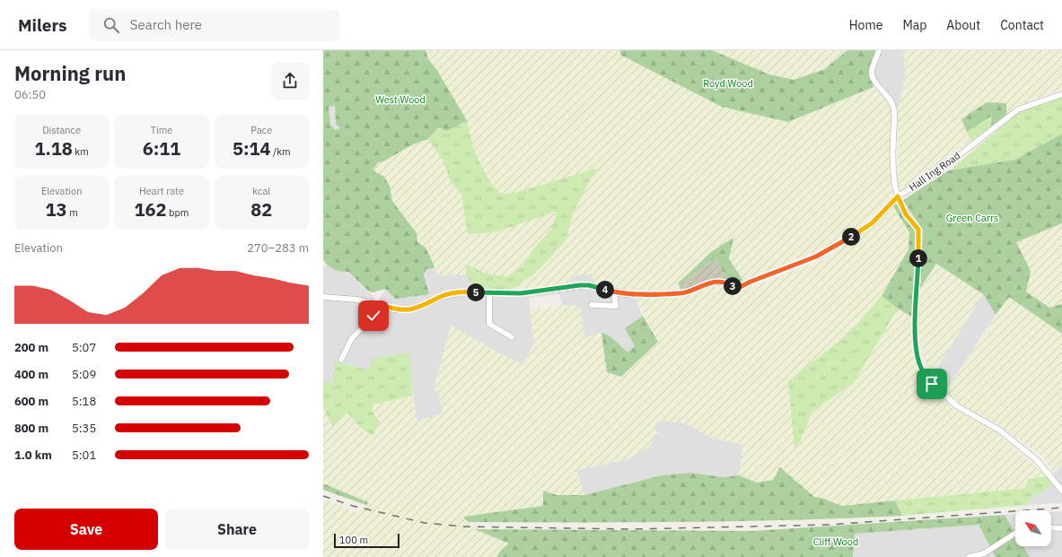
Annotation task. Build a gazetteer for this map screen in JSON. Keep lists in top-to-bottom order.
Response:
{
  "streets": {
    "street": ["Hall Ing Road"]
  },
  "parks": [
    "Royd Wood",
    "West Wood",
    "Green Carrs",
    "Cliff Wood"
  ],
  "scale_bar": "100 m",
  "north": "top left",
  "page": {
    "header": "Milers",
    "search": "Search here",
    "nav": [
      "Home",
      "Map",
      "About",
      "Contact"
    ],
    "heading": ["Morning run", "06:50"],
    "stats": [
      ["Distance", "1.18 km"],
      ["Time", "6:11"],
      ["Pace", "5:14 /km"],
      ["Elevation", "13 m"],
      ["Heart rate", "162 bpm"],
      ["kcal", "82"]
    ],
    "pins": [
      "2",
      "1",
      "3",
      "4",
      "5"
    ],
    "chart": ["Elevation", "270–283 m"],
    "list": [
      {
        "name": "200 m",
        "note": "5:07"
      },
      {
        "name": "400 m",
        "note": "5:09"
      },
      {
        "name": "600 m",
        "note": "5:18"
      },
      {
        "name": "800 m",
        "note": "5:35"
      },
      {
        "name": "1.0 km",
        "note": "5:01"
      }
    ],
    "buttons": ["Save", "Share"],
    "scale": "100 m"
  }
}
